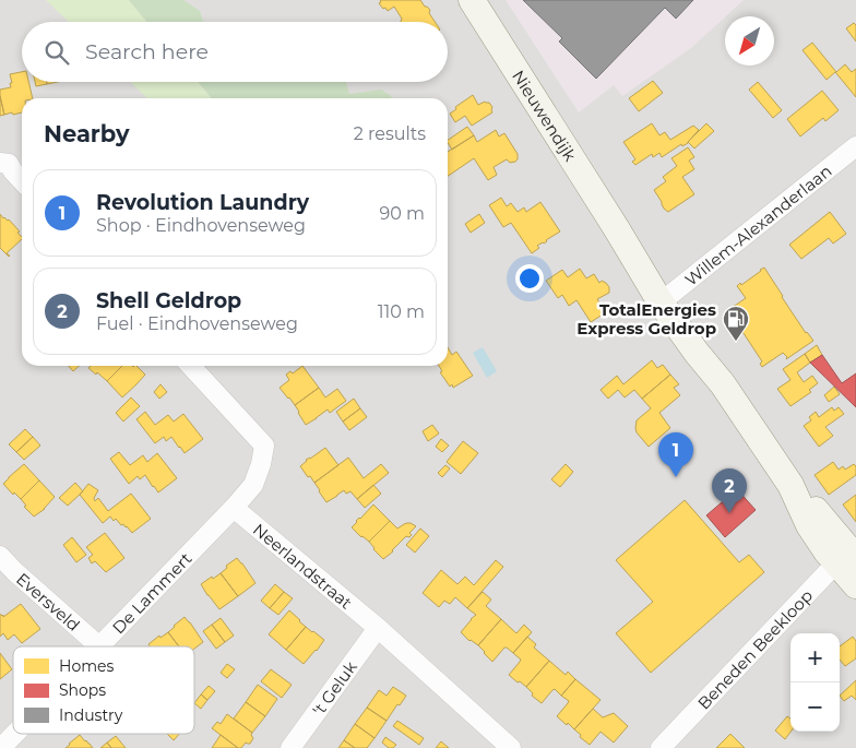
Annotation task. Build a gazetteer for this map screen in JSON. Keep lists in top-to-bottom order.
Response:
{
  "streets": {
    "main road": ["Nieuwendijk"],
    "street": [
      "Willem-Alexanderlaan",
      "Neerlandstraat",
      "De Lammert",
      "Eversveld",
      "Beneden Beekloop",
      "'t Geluk"
    ]
  },
  "crossings": [
    ["Nieuwendijk", "Willem-Alexanderlaan"],
    ["Nieuwendijk", "Beneden Beekloop"],
    ["Neerlandstraat", "De Lammert"],
    ["Neerlandstraat", "'t Geluk"],
    ["De Lammert", "Eversveld"]
  ],
  "places": {
    "fuel station": ["TotalEnergies Express Geldrop"]
  },
  "legend": ["Homes", "Shops", "Industry"],
  "north": "bottom left",
  "page": {
    "search": "Search here",
    "heading": ["Nearby", "2 results"],
    "list": [
      {
        "mark": "1",
        "name": "Revolution Laundry",
        "note": "Shop · Eindhovenseweg",
        "value": "90 m"
      },
      {
        "mark": "2",
        "name": "Shell Geldrop",
        "note": "Fuel · Eindhovenseweg",
        "value": "110 m"
      }
    ],
    "pins": ["1", "2"],
    "map_buttons": ["+", "−"]
  }
}
